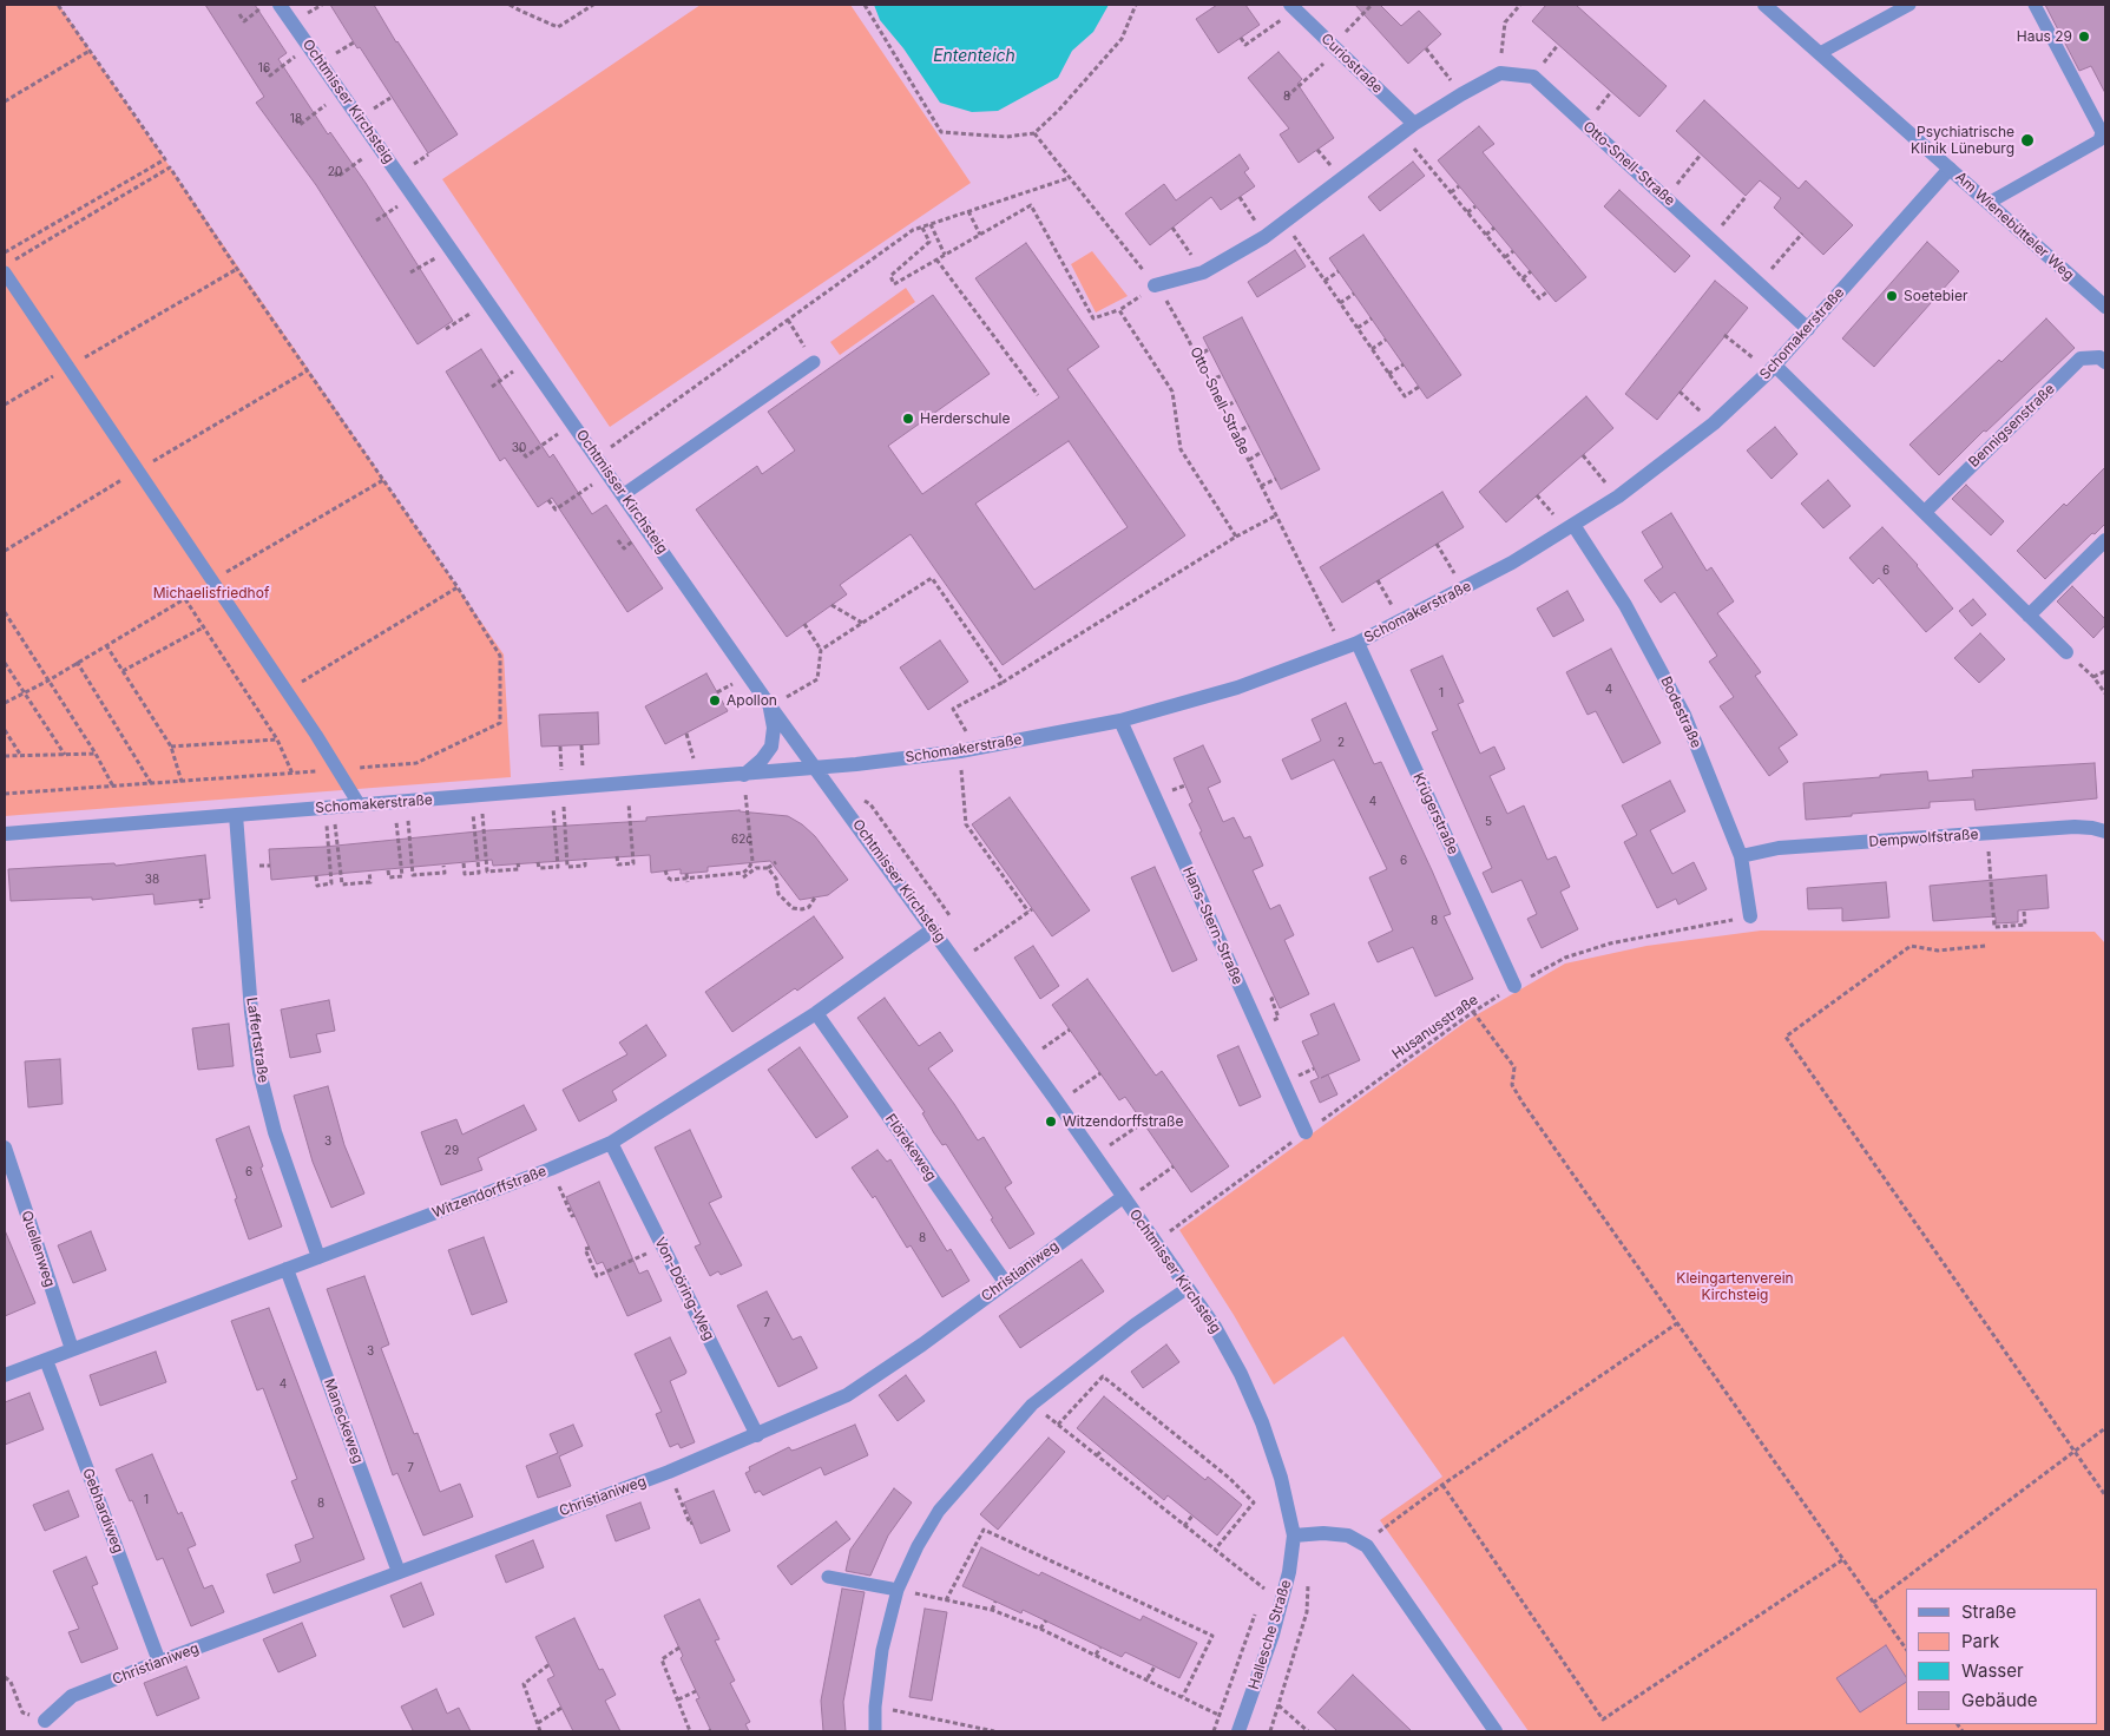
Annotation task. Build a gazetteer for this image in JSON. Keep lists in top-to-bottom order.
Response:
{
  "streets": {
    "street": [
      "Curiostraße",
      "Ochtmisser Kirchsteig",
      "Otto-Snell-Straße",
      "Am Wienebütteler Weg",
      "Schomakerstraße",
      "Bennigsenstraße",
      "Bodestraße",
      "Krügerstraße",
      "Dempwolfstraße",
      "Hans-Stern-Straße",
      "Laffertstraße",
      "Flörekeweg",
      "Witzendorffstraße",
      "Quellenweg",
      "Christianiweg",
      "Von-Döring-Weg",
      "Maneckeweg",
      "Gebhardiweg",
      "Hallesche Straße"
    ],
    "path": ["Husanusstraße"]
  },
  "crossings": [
    ["Ochtmisser Kirchsteig", "Schomakerstraße"],
    ["Ochtmisser Kirchsteig", "Witzendorffstraße"],
    ["Ochtmisser Kirchsteig", "Christianiweg"],
    ["Ochtmisser Kirchsteig", "Hallesche Straße"],
    ["Otto-Snell-Straße", "Schomakerstraße"],
    ["Otto-Snell-Straße", "Krügerstraße"],
    ["Am Wienebütteler Weg", "Schomakerstraße"],
    ["Schomakerstraße", "Bodestraße"],
    ["Schomakerstraße", "Krügerstraße"],
    ["Schomakerstraße", "Hans-Stern-Straße"],
    ["Schomakerstraße", "Laffertstraße"],
    ["Bodestraße", "Dempwolfstraße"],
    ["Bodestraße", "Husanusstraße"],
    ["Krügerstraße", "Husanusstraße"],
    ["Hans-Stern-Straße", "Husanusstraße"],
    ["Laffertstraße", "Witzendorffstraße"],
    ["Flörekeweg", "Witzendorffstraße"],
    ["Flörekeweg", "Christianiweg"],
    ["Witzendorffstraße", "Quellenweg"],
    ["Witzendorffstraße", "Von-Döring-Weg"],
    ["Witzendorffstraße", "Maneckeweg"],
    ["Witzendorffstraße", "Gebhardiweg"],
    ["Christianiweg", "Von-Döring-Weg"],
    ["Christianiweg", "Maneckeweg"],
    ["Christianiweg", "Gebhardiweg"]
  ],
  "water": ["Ententeich"],
  "parks": ["Michaelisfriedhof", "Kleingartenverein Kirchsteig"],
  "places": [
    "Haus 29",
    "Psychiatrische Klinik Lüneburg",
    "Soetebier",
    "Herderschule",
    "Apollon",
    "Witzendorffstraße"
  ],
  "house_numbers": [
    "16",
    "8",
    "18",
    "20",
    "30",
    "6",
    "4",
    "1",
    "2",
    "4",
    "5",
    "62c",
    "6",
    "38",
    "8",
    "3",
    "29",
    "6",
    "8",
    "7",
    "3",
    "4",
    "7",
    "1",
    "8"
  ],
  "legend": [
    "Straße",
    "Park",
    "Wasser",
    "Gebäude"
  ]
}
